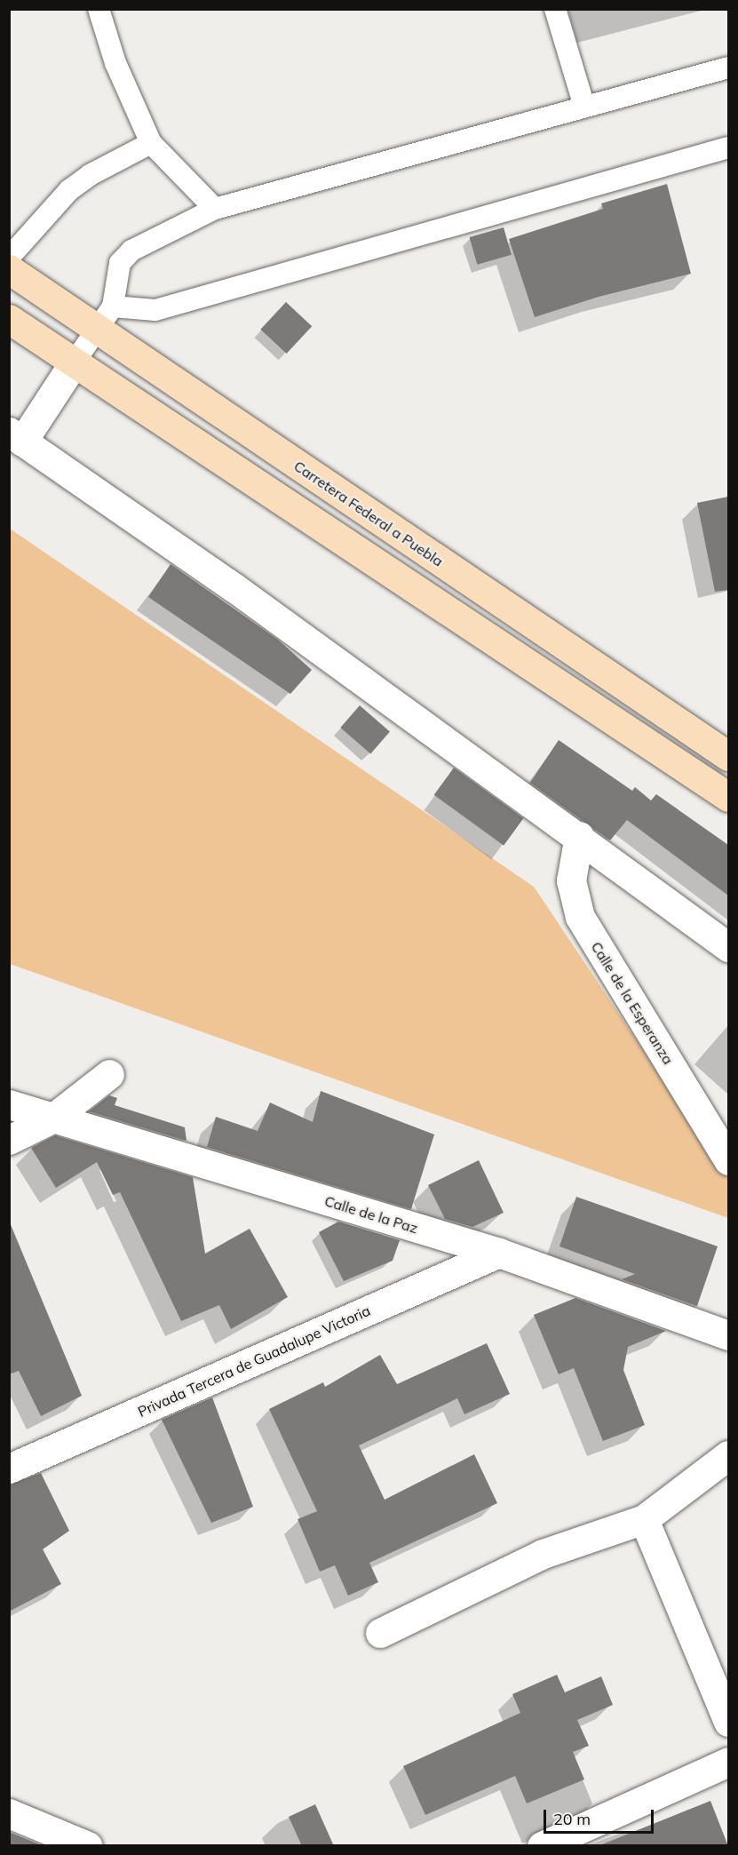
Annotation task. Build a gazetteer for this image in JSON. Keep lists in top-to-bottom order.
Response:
{
  "streets": {
    "main road": ["Carretera Federal a Puebla"],
    "street": ["Calle de la Esperanza", "Calle de la Paz", "Privada Tercera de Guadalupe Victoria"]
  },
  "crossings": [
    ["Calle de la Paz", "Privada Tercera de Guadalupe Victoria"]
  ],
  "scale_bar": "20 m"
}
